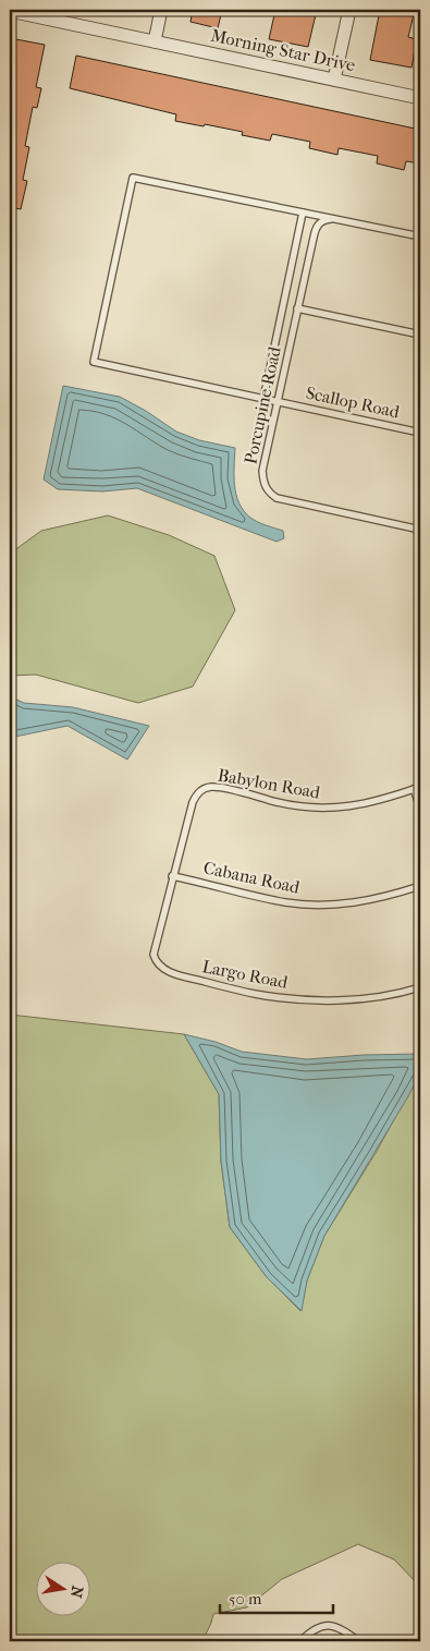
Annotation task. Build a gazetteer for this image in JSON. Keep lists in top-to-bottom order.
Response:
{
  "streets": {
    "street": ["Morning Star Drive"],
    "lane": [
      "Scallop Road",
      "Porcupine Road",
      "Babylon Road",
      "Cabana Road",
      "Largo Road"
    ]
  },
  "crossings": [
    ["Scallop Road", "Porcupine Road"],
    ["Babylon Road", "Cabana Road"],
    ["Babylon Road", "Largo Road"],
    ["Cabana Road", "Largo Road"]
  ],
  "scale_bar": "50 m",
  "north": "right"
}
